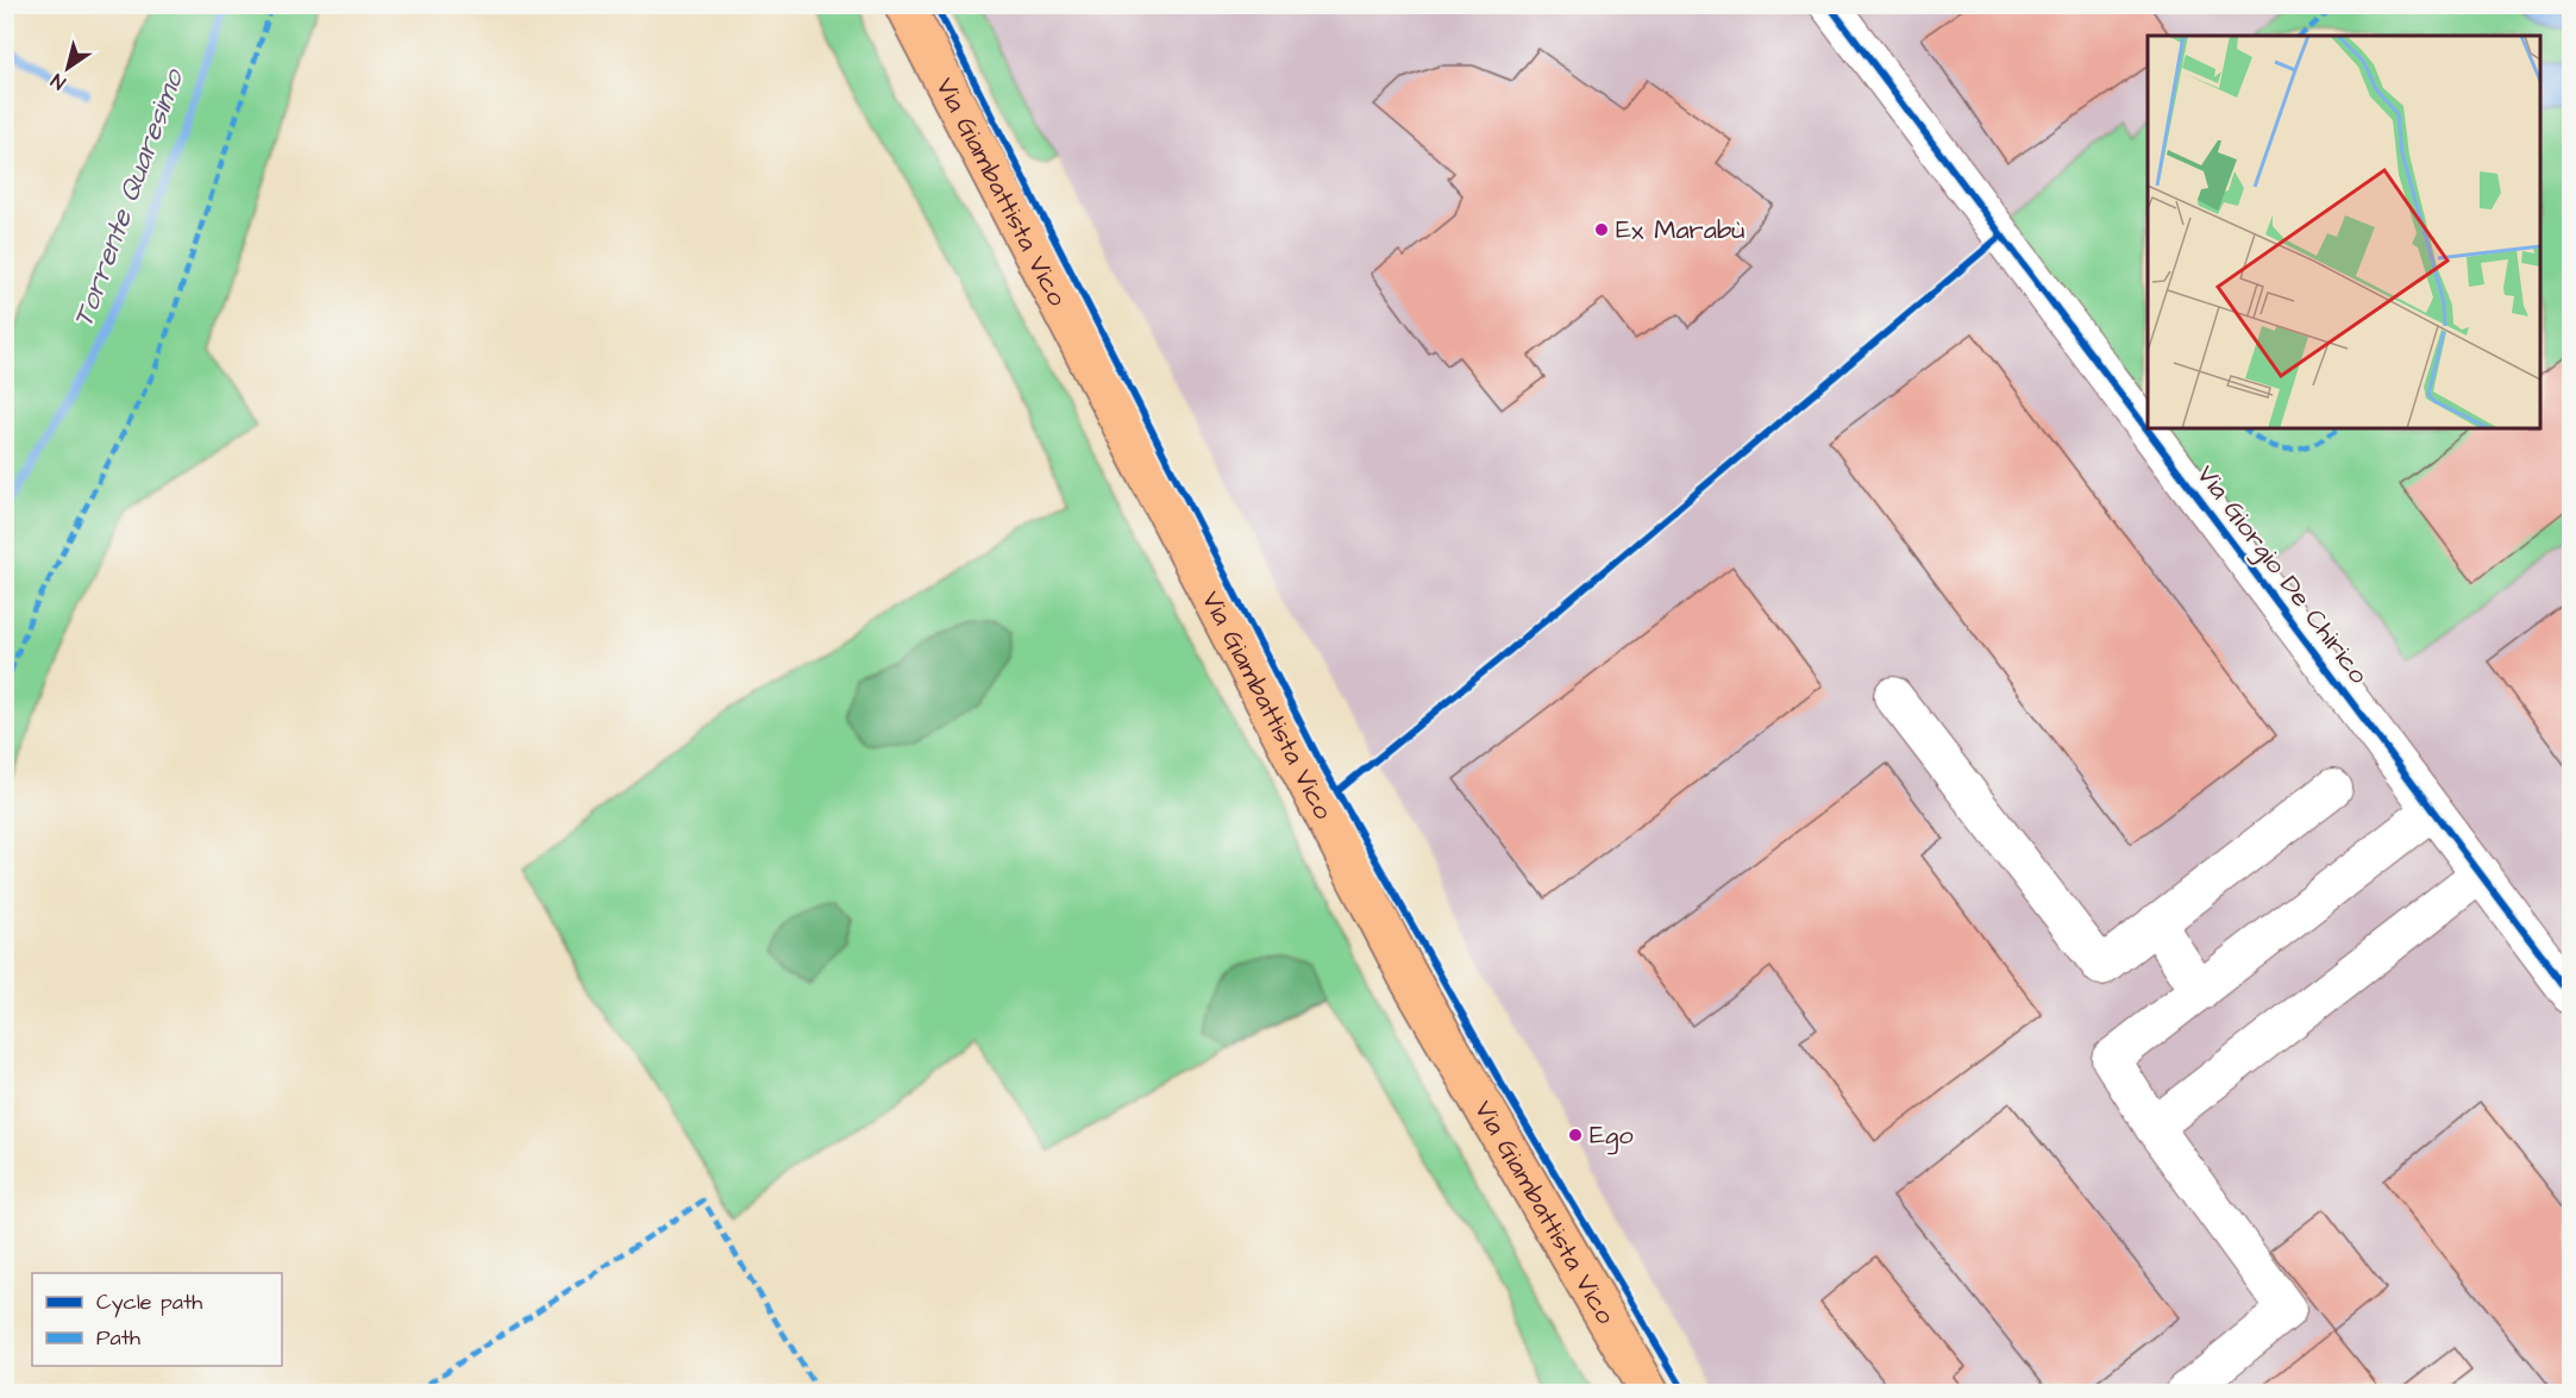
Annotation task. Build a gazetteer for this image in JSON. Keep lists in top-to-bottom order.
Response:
{
  "streets": {
    "main road": ["Via Giambattista Vico"],
    "street": ["Via Giorgio De Chirico"]
  },
  "water": ["Torrente Quaresimo"],
  "places": ["Ex Marabù", "Ego"],
  "legend": ["Cycle path", "Path"],
  "north": "bottom left"
}
